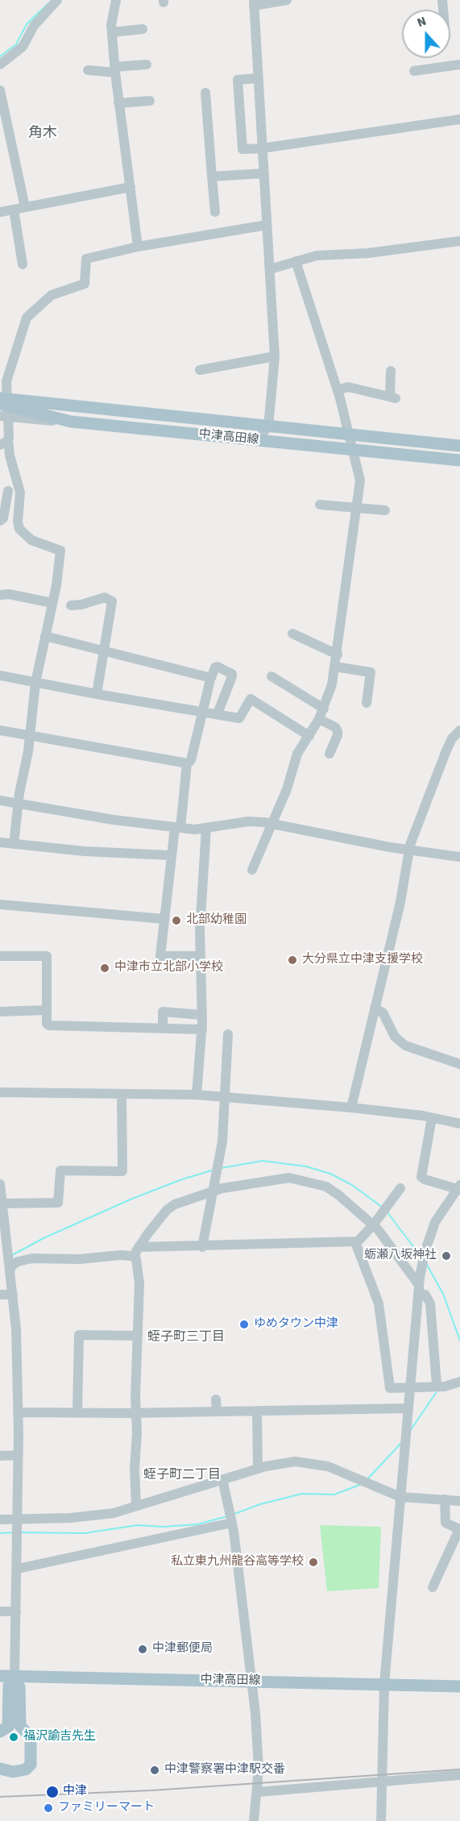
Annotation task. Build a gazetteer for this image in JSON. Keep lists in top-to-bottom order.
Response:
{
  "streets": {
    "main road": ["中津高田線"]
  },
  "districts": ["角木", "蛭子町三丁目", "蛭子町二丁目"],
  "places": [
    "北部幼稚園",
    "大分県立中津支援学校",
    "中津市立北部小学校",
    "蛎瀬八坂神社",
    "ゆめタウン中津",
    "私立東九州龍谷高等学校",
    "中津郵便局",
    "福沢諭吉先生",
    "中津警察署中津駅交番",
    "中津",
    "ファミリーマート"
  ],
  "north": "top"
}
